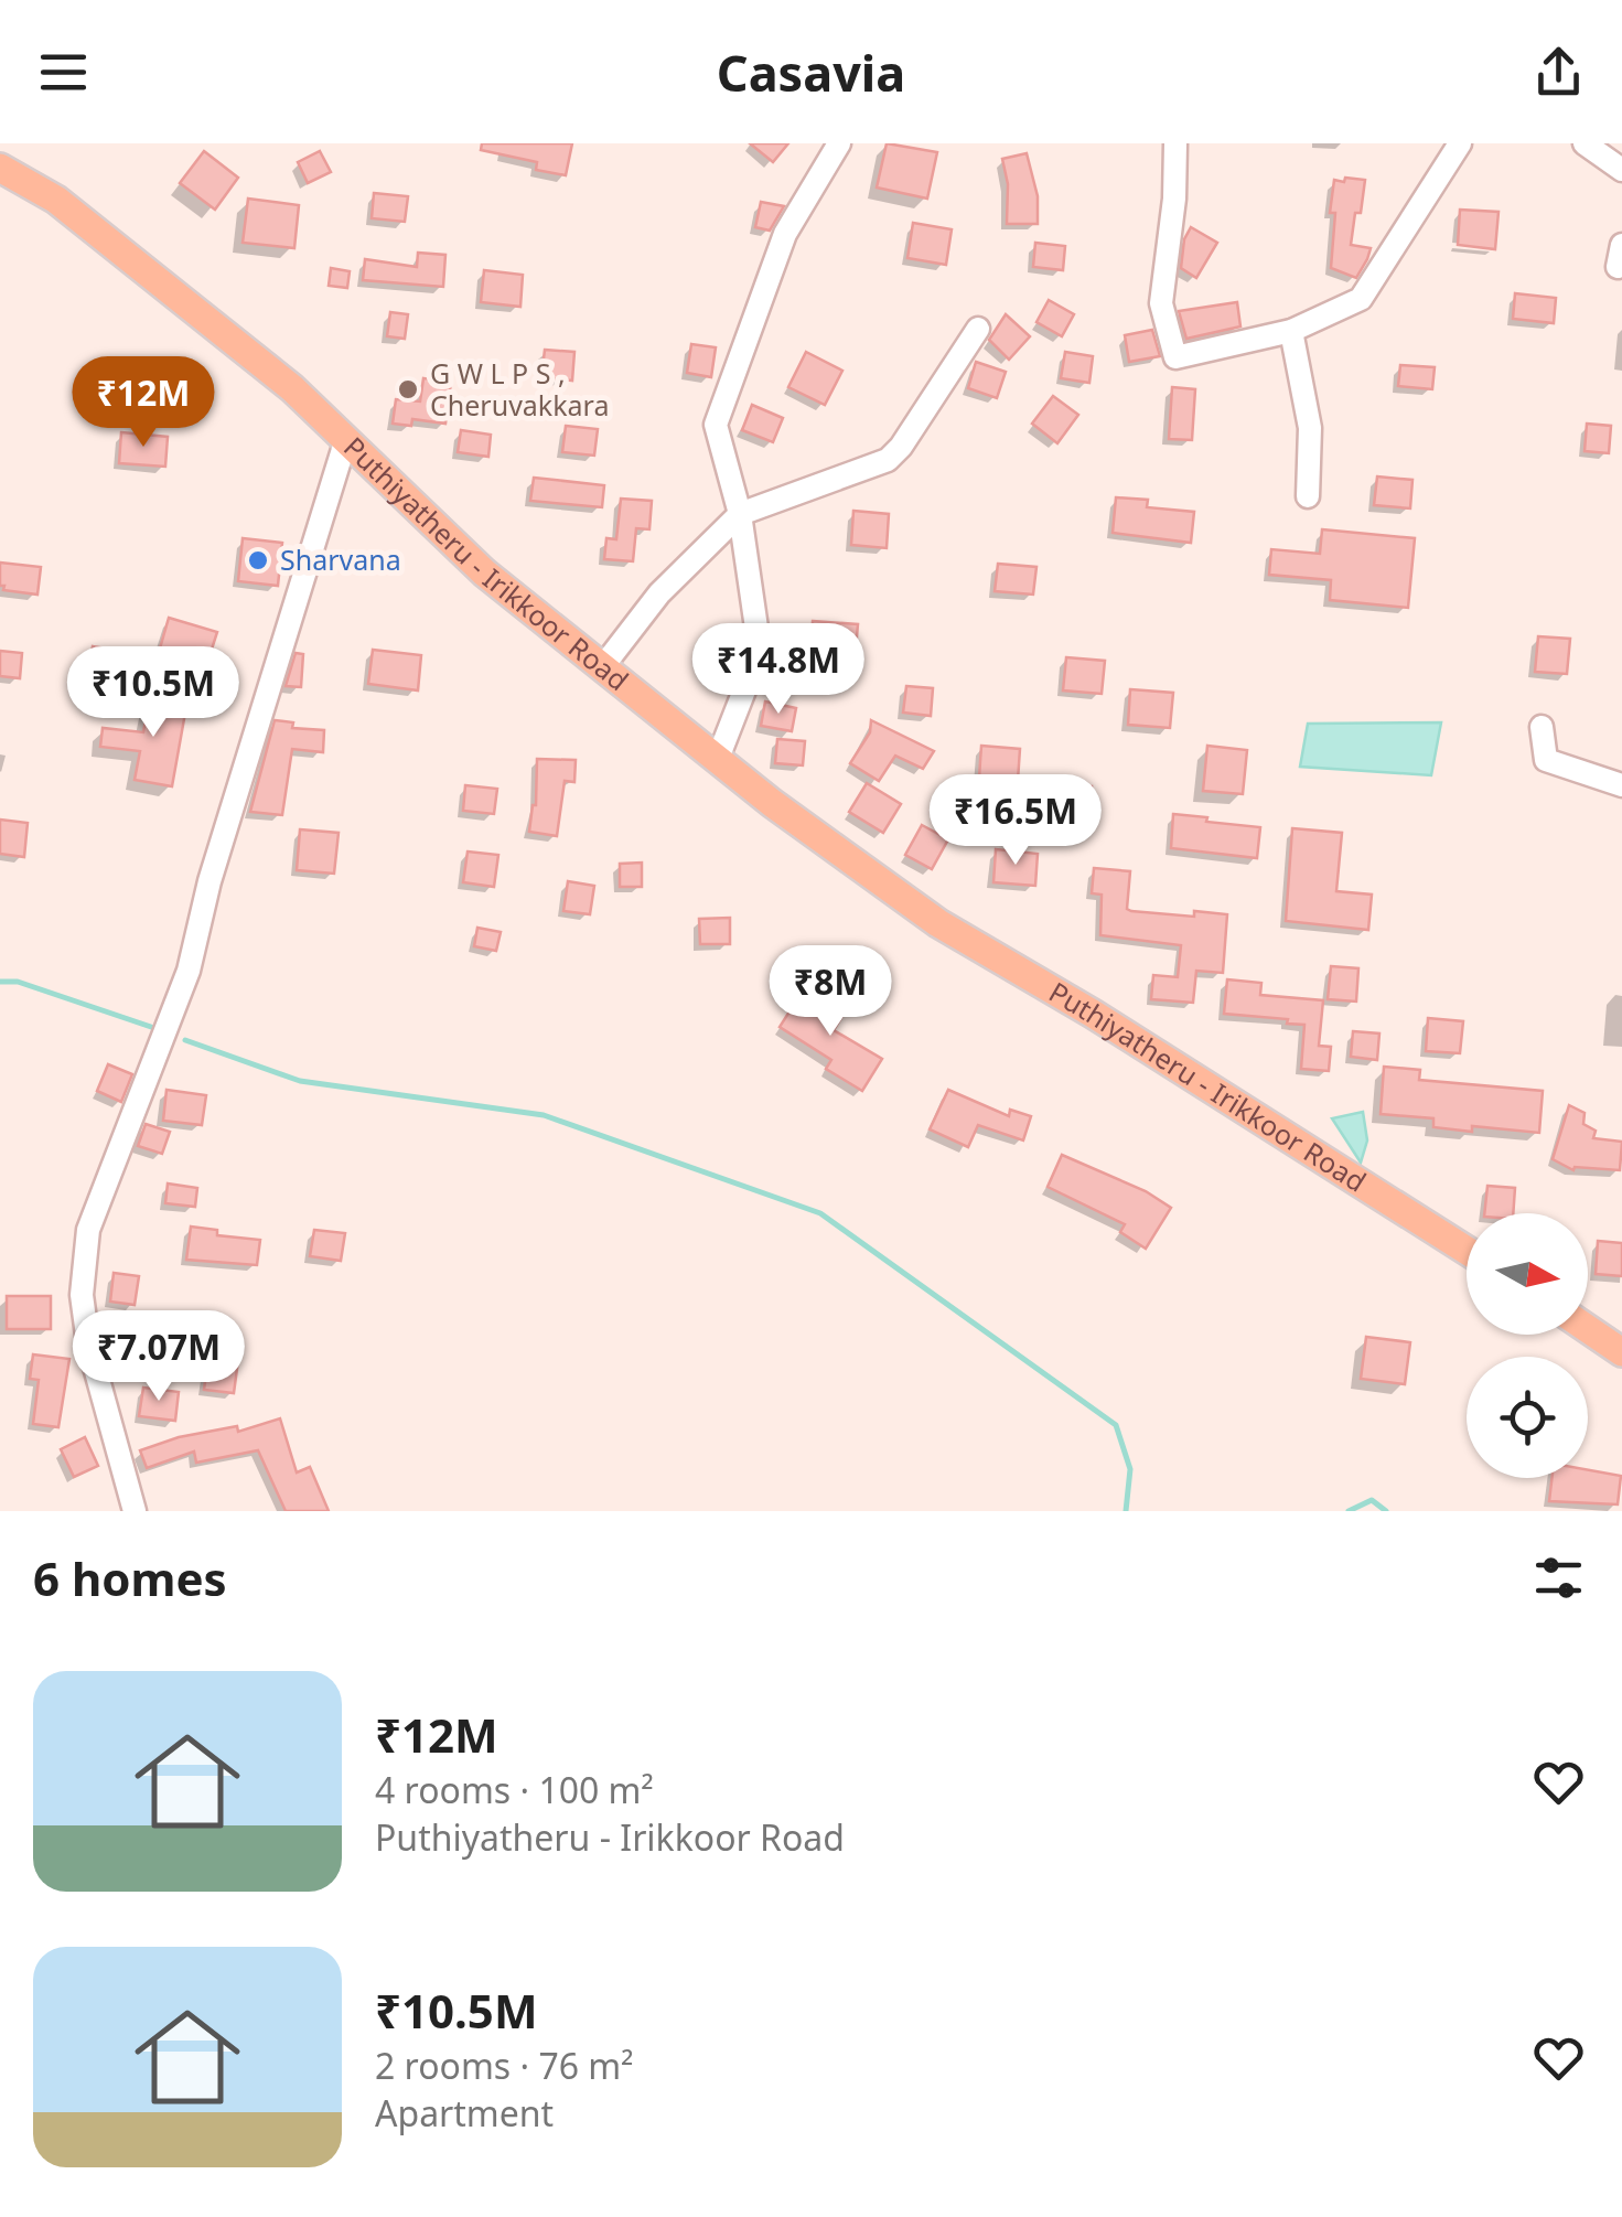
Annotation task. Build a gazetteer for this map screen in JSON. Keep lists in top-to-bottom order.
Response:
{
  "streets": {
    "main road": ["Puthiyatheru - Irikkoor Road"]
  },
  "places": ["G W L P S , Cheruvakkara", "Sharvana"],
  "north": "right",
  "page": {
    "header": "Casavia",
    "price": [
      "₹12M",
      "₹14.8M",
      "₹10.5M",
      "₹16.5M",
      "₹8M",
      "₹7.07M"
    ],
    "heading": "6 homes",
    "list": [
      {
        "name": "₹12M",
        "note": "4 rooms · 100 m² · Puthiyatheru - Irikkoor Road"
      },
      {
        "name": "₹10.5M",
        "note": "2 rooms · 76 m² · Apartment"
      }
    ]
  }
}
